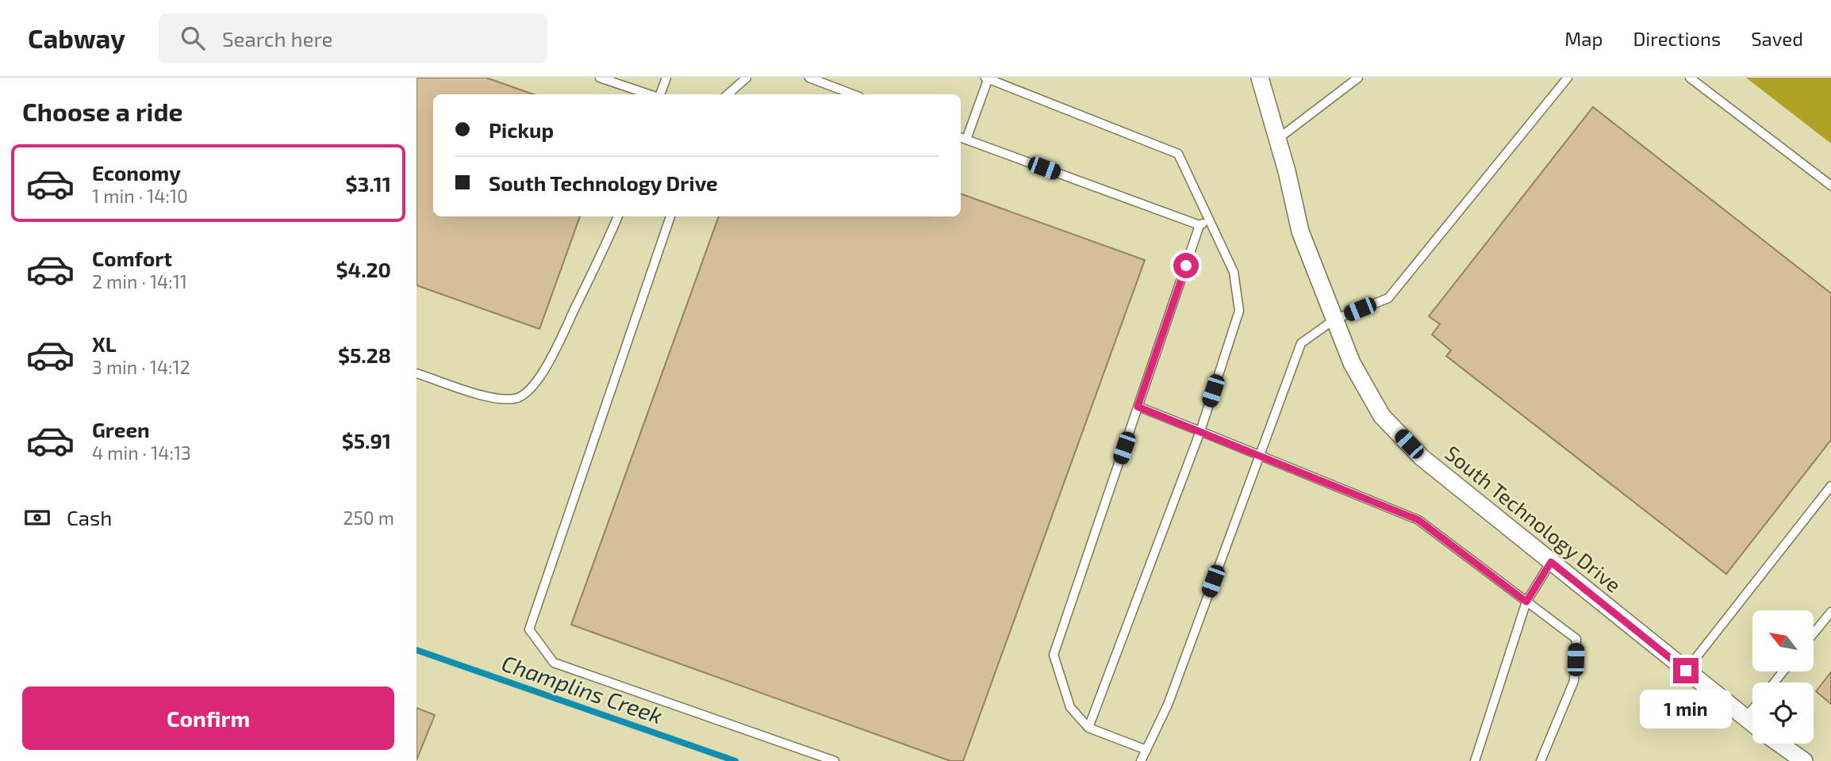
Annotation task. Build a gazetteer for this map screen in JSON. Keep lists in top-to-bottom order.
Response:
{
  "streets": {
    "street": ["South Technology Drive"]
  },
  "water": ["Champlins Creek"],
  "north": "top left",
  "page": {
    "header": "Cabway",
    "search": "Search here",
    "nav": ["Map", "Directions", "Saved"],
    "heading": "Choose a ride",
    "banner": ["Pickup", "South Technology Drive"],
    "list": [
      {
        "name": "Economy",
        "note": "1 min · 14:10",
        "value": "$3.11"
      },
      {
        "name": "Comfort",
        "note": "2 min · 14:11",
        "value": "$4.20"
      },
      {
        "name": "XL",
        "note": "3 min · 14:12",
        "value": "$5.28"
      },
      {
        "name": "Green",
        "note": "4 min · 14:13",
        "value": "$5.91"
      }
    ],
    "pay": ["Cash", "250 m"],
    "buttons": "Confirm",
    "bubble": "1 min"
  }
}
